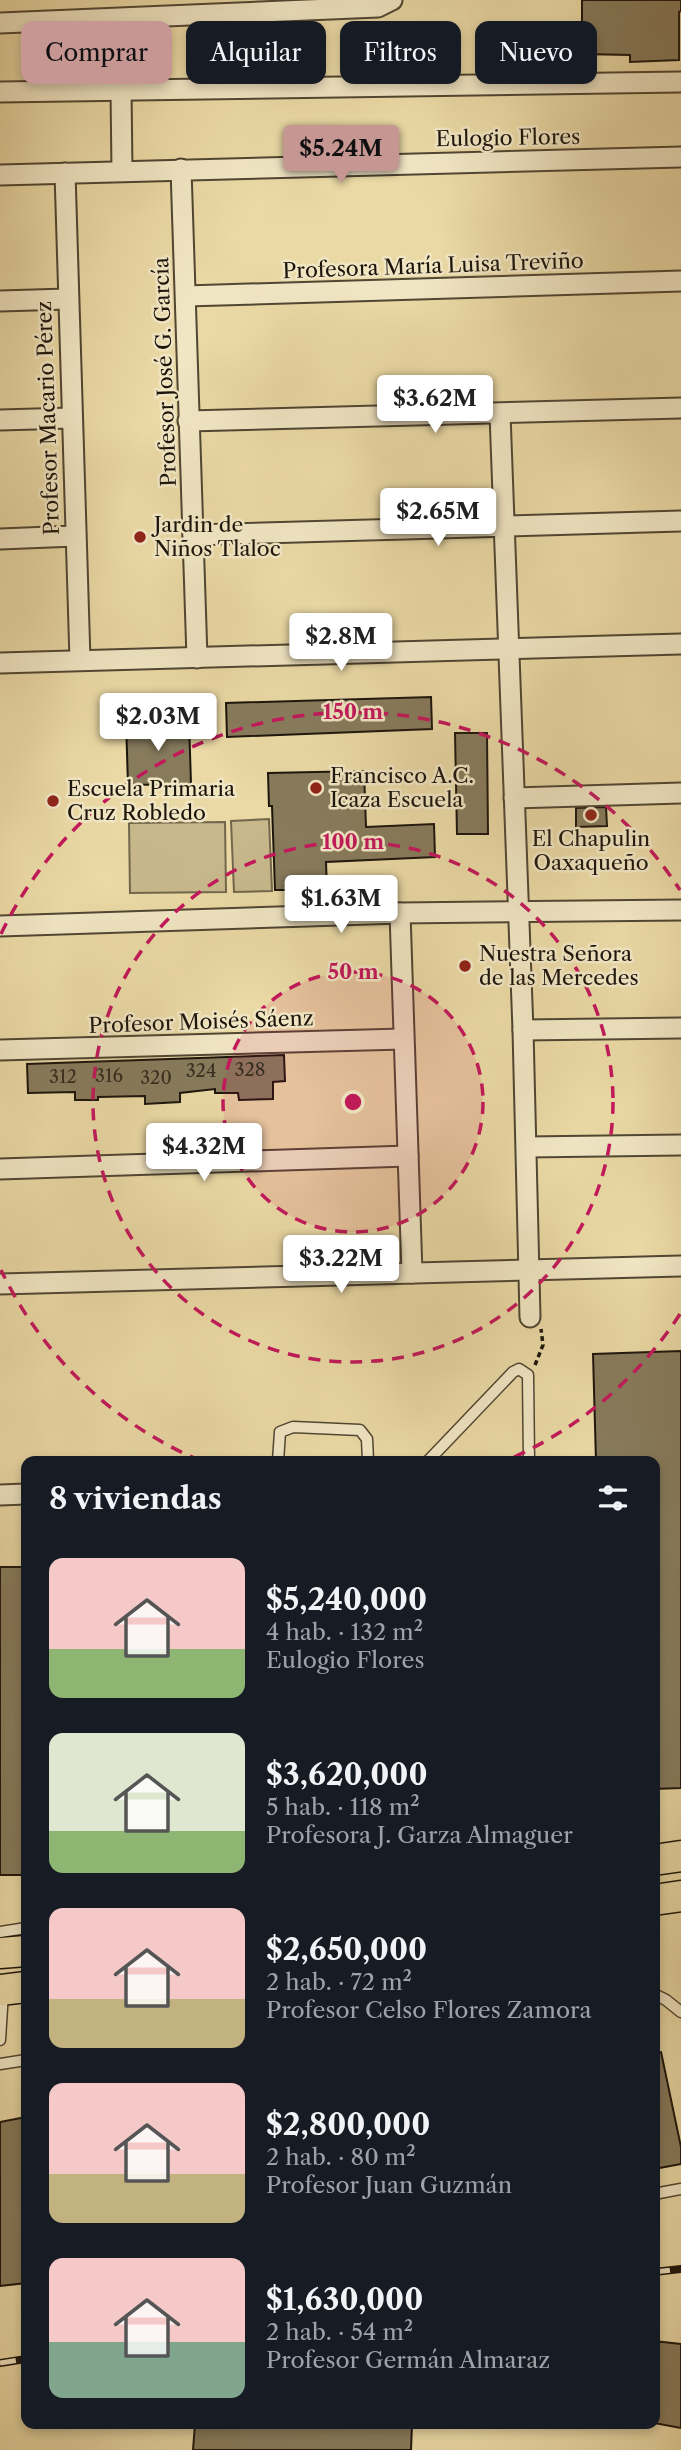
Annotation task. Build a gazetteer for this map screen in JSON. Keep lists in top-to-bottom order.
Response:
{
  "streets": {
    "street": [
      "Eulogio Flores",
      "Profesora María Luisa Treviño",
      "Profesor José G. García",
      "Profesor Macario Pérez",
      "Profesor Moisés Sáenz"
    ]
  },
  "crossings": [
    ["Eulogio Flores", "Profesor José G. García"],
    ["Eulogio Flores", "Profesor Macario Pérez"],
    ["Profesora María Luisa Treviño", "Profesor José G. García"]
  ],
  "places": [
    "Jardin de Niños Tlaloc",
    "Francisco A.C. Icaza Escuela",
    "Escuela Primaria Cruz Robledo",
    "El Chapulin Oaxaqueño",
    "Nuestra Señora de las Mercedes"
  ],
  "house_numbers": [
    "328",
    "324",
    "316",
    "312",
    "320"
  ],
  "page": {
    "chip": [
      "Comprar",
      "Alquilar",
      "Filtros",
      "Nuevo"
    ],
    "price": [
      "$5.24M",
      "$3.62M",
      "$2.65M",
      "$2.8M",
      "$2.03M",
      "$1.63M",
      "$4.32M",
      "$3.22M"
    ],
    "heading": "8 viviendas",
    "list": [
      {
        "name": "$5,240,000",
        "note": "4 hab. · 132 m² · Eulogio Flores"
      },
      {
        "name": "$3,620,000",
        "note": "5 hab. · 118 m² · Profesora J. Garza Almaguer"
      },
      {
        "name": "$2,650,000",
        "note": "2 hab. · 72 m² · Profesor Celso Flores Zamora"
      },
      {
        "name": "$2,800,000",
        "note": "2 hab. · 80 m² · Profesor Juan Guzmán"
      },
      {
        "name": "$1,630,000",
        "note": "2 hab. · 54 m² · Profesor Germán Almaraz"
      }
    ]
  },
  "rings": ["150 m", "100 m", "50 m"]
}
